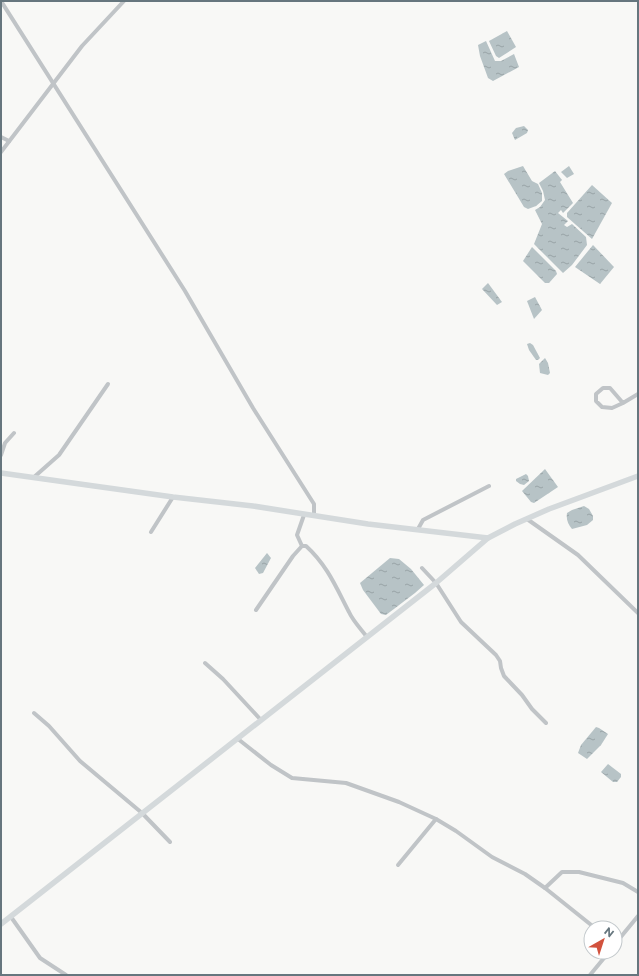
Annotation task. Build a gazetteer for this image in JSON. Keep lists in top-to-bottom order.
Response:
{
  "north": "top right"
}
